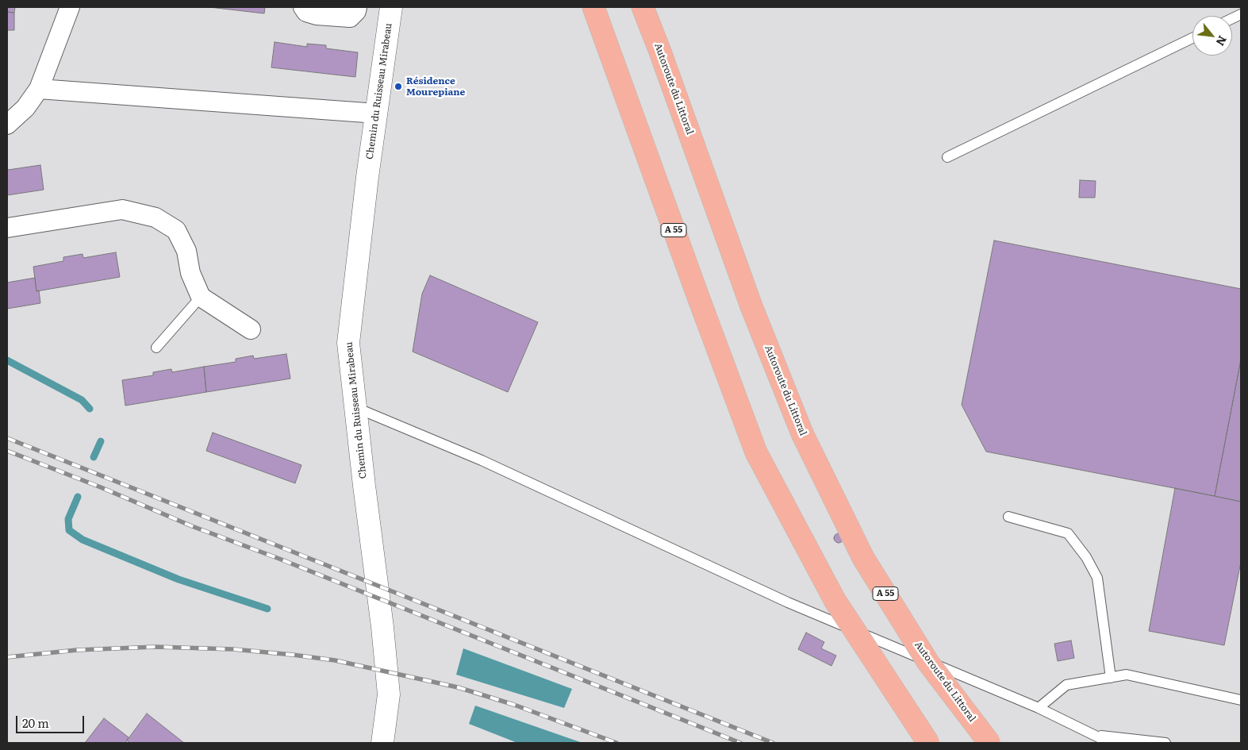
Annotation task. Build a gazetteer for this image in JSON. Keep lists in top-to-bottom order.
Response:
{
  "streets": {
    "highway": ["Autoroute du Littoral", "A 55"],
    "street": ["Chemin du Ruisseau Mirabeau"]
  },
  "places": ["Résidence Mourepiane"],
  "scale_bar": "20 m",
  "north": "bottom right"
}
